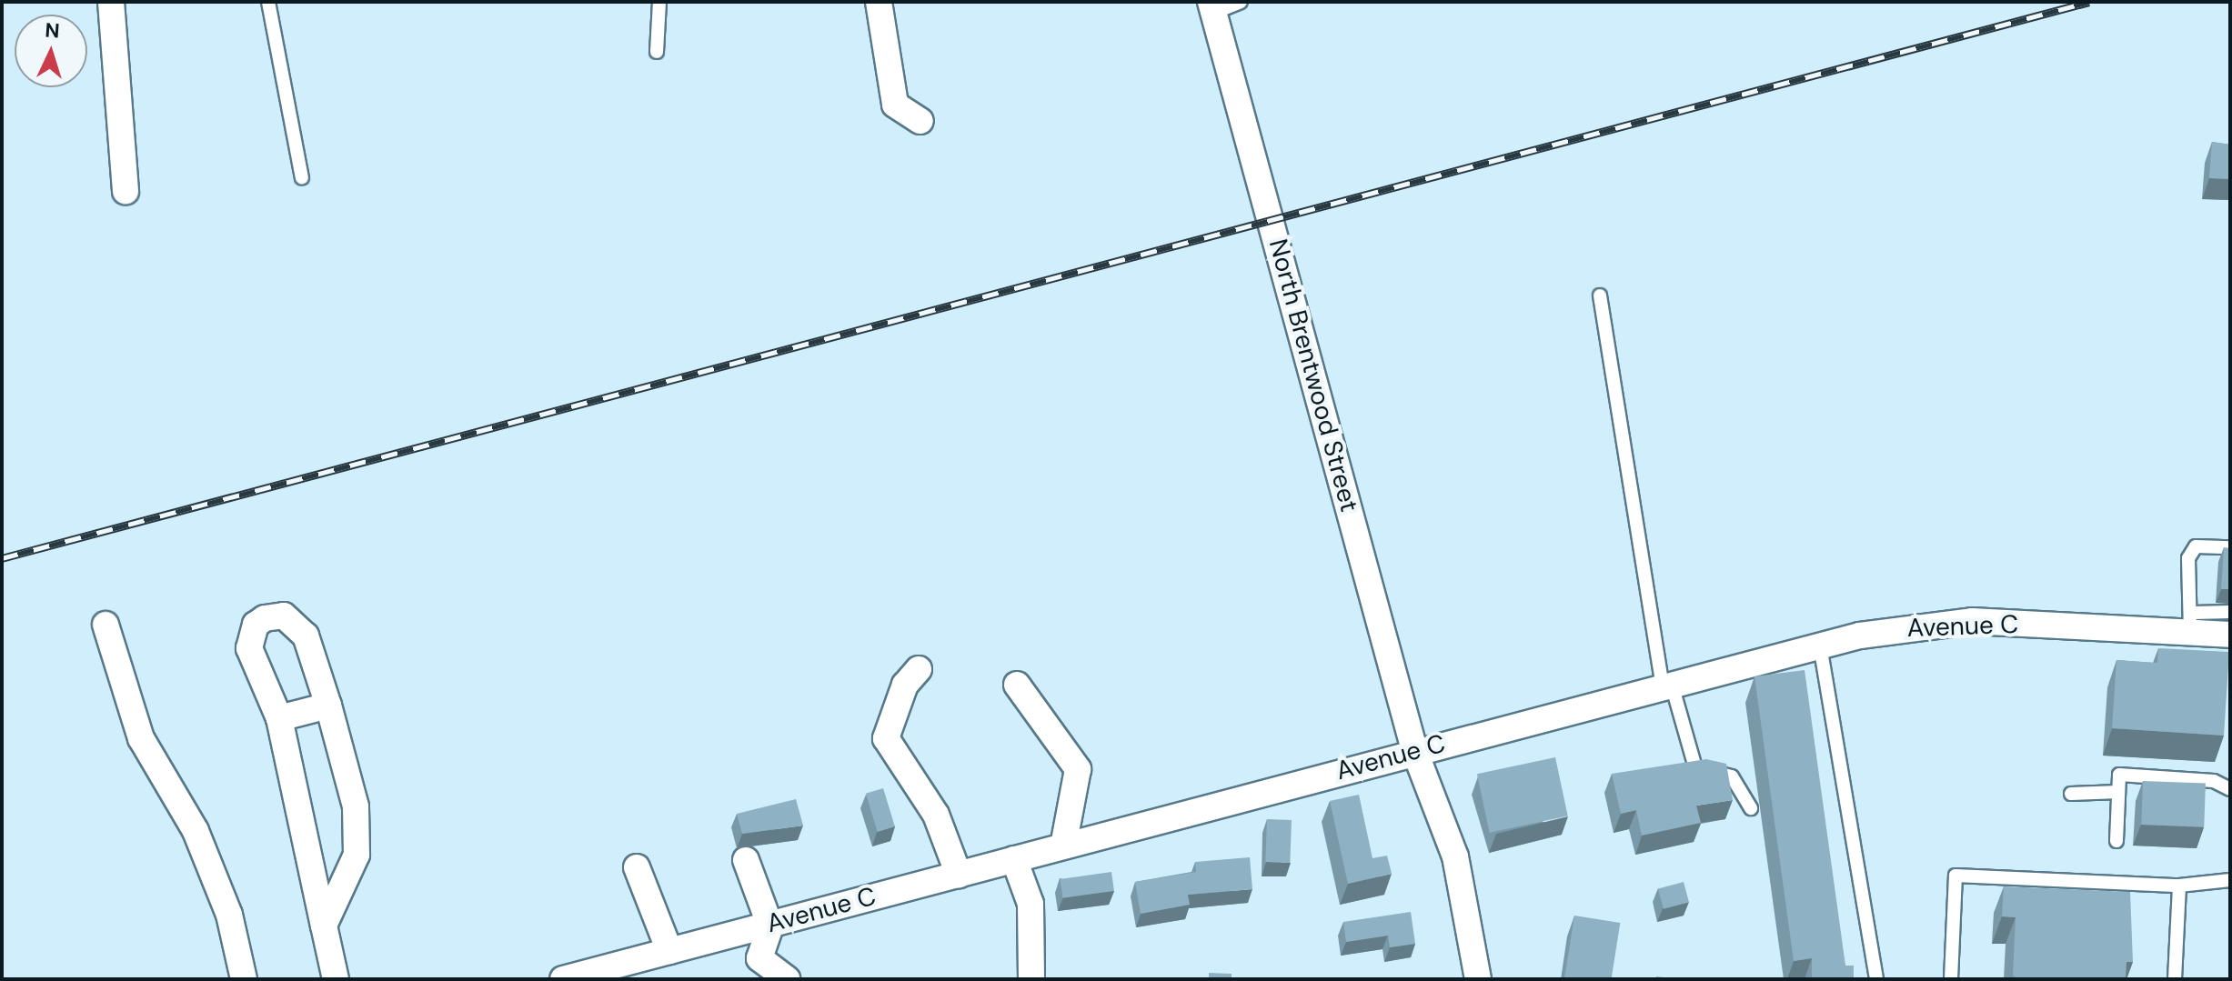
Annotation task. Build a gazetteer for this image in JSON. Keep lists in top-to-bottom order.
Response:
{
  "streets": {
    "street": ["North Brentwood Street", "Avenue C"]
  },
  "crossings": [
    ["North Brentwood Street", "Avenue C"]
  ],
  "north": "top"
}
